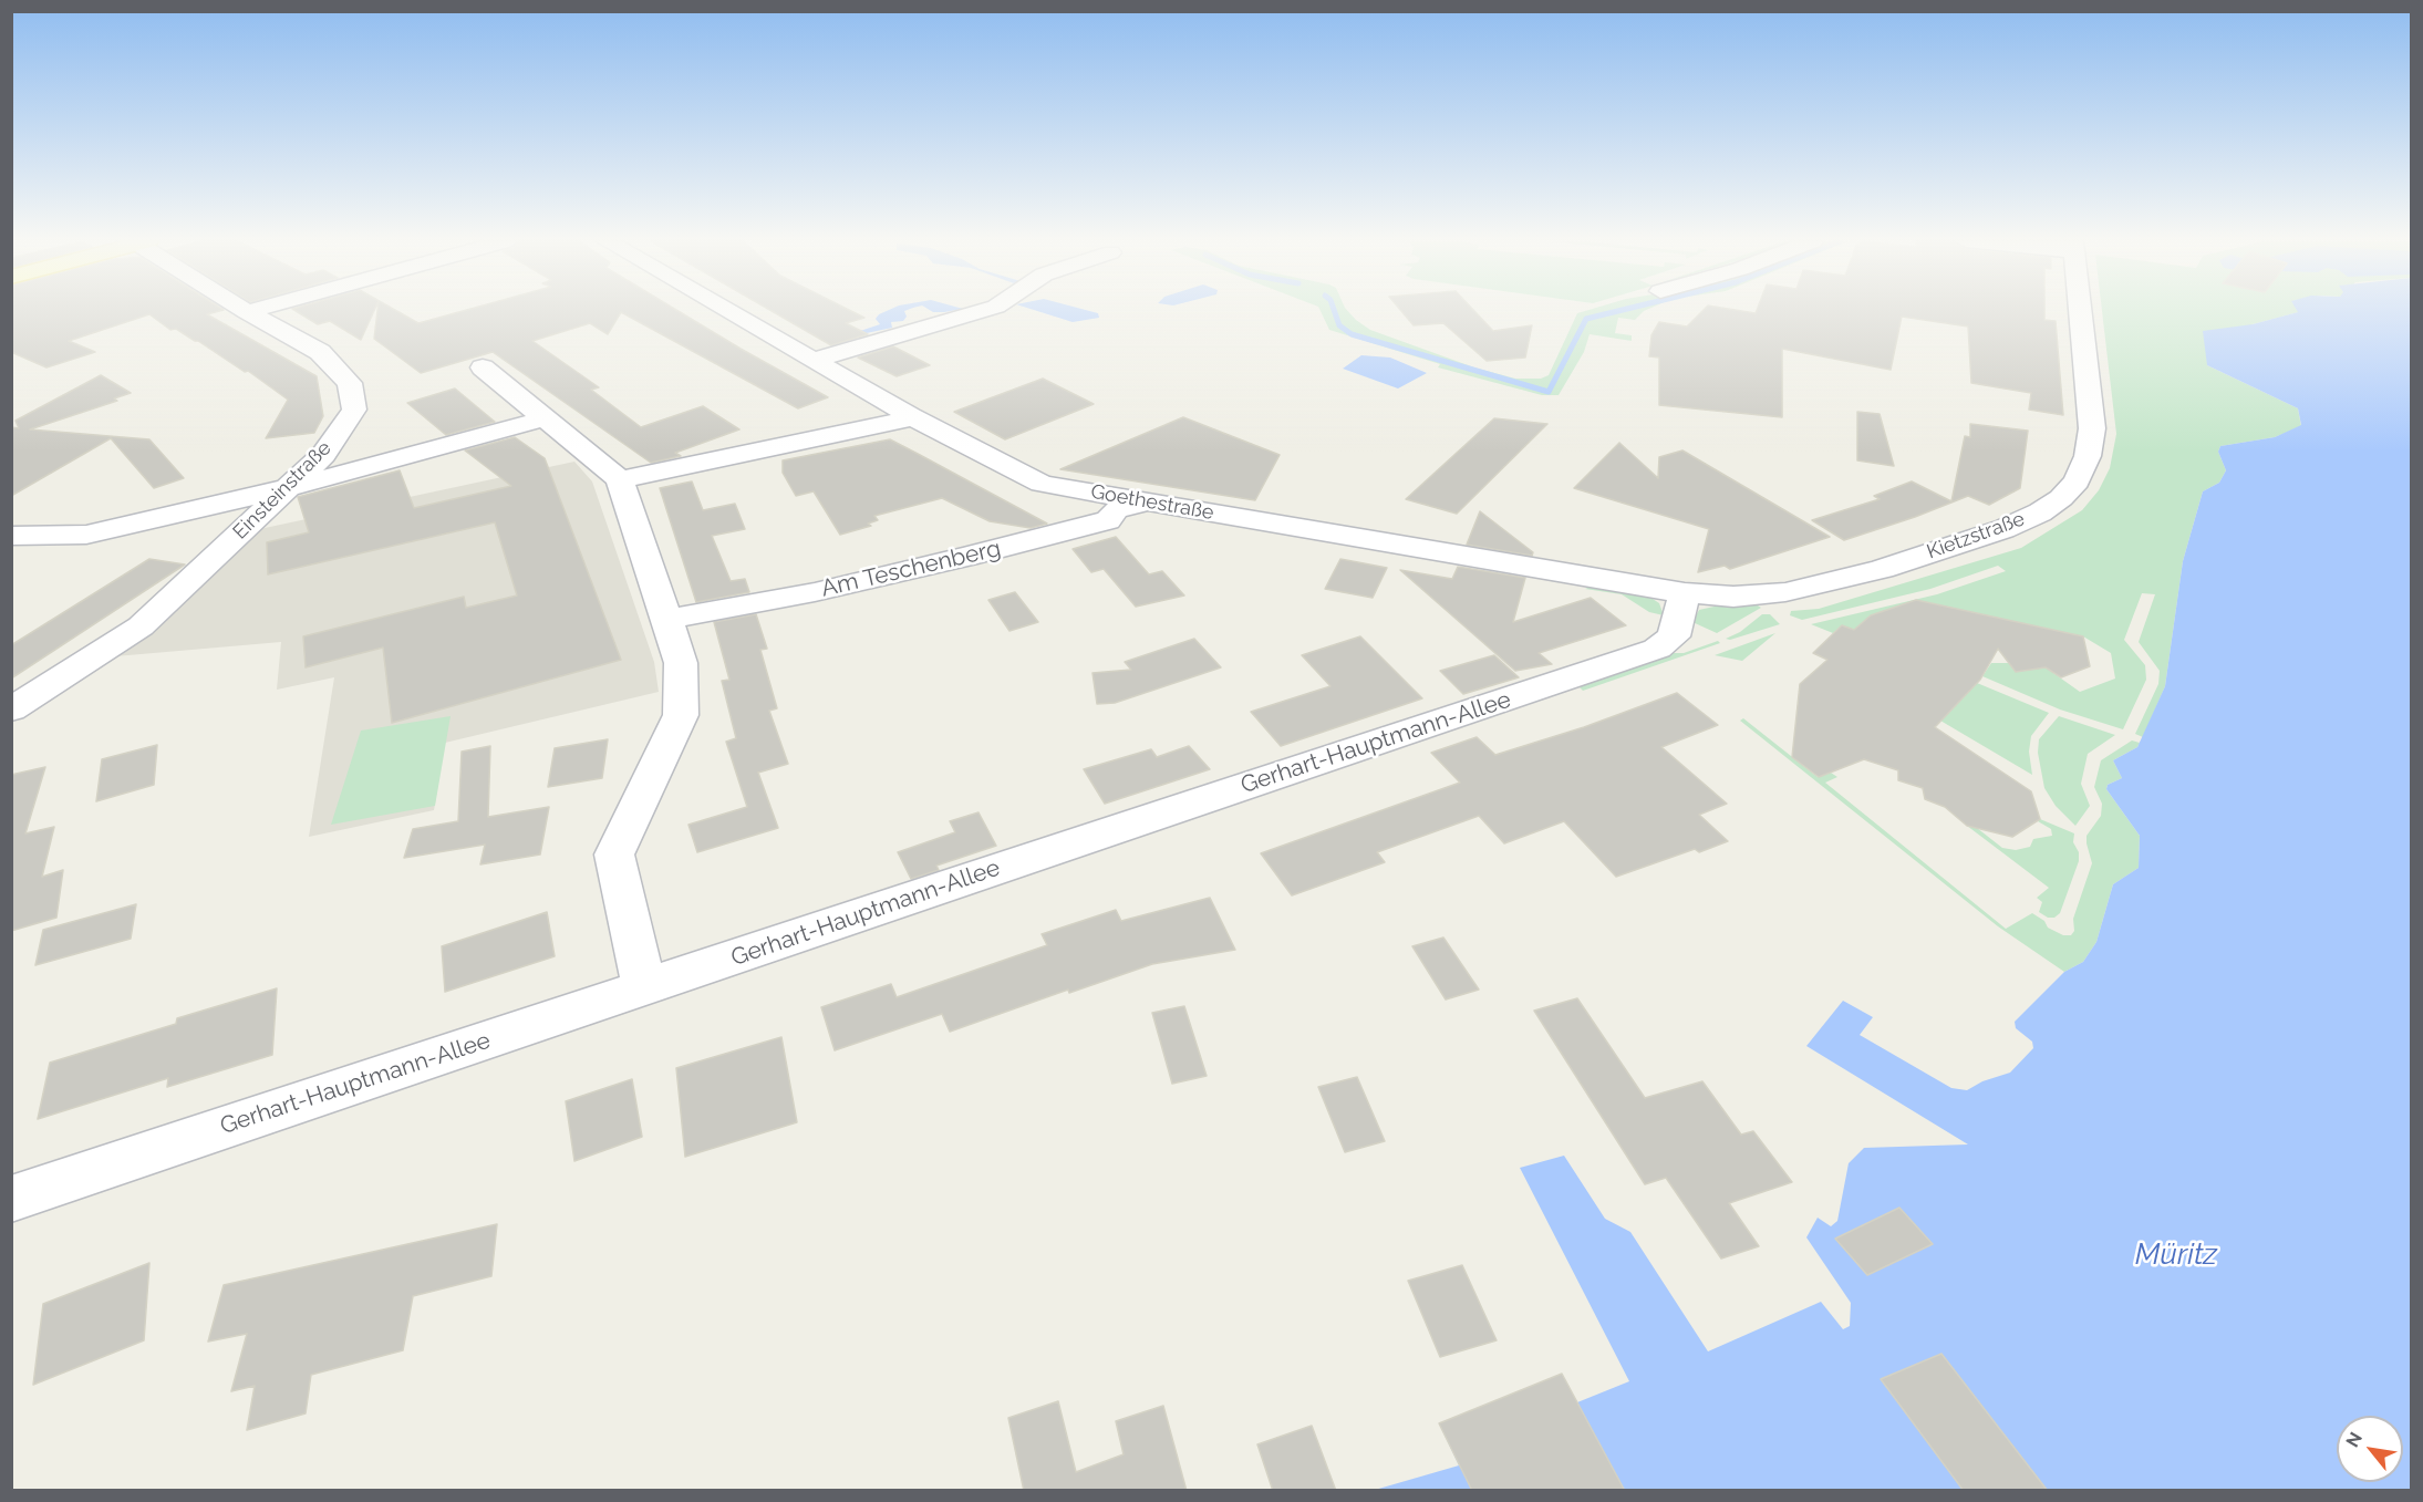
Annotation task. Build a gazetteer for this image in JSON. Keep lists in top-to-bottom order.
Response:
{
  "streets": {
    "street": [
      "Einsteinstraße",
      "Goethestraße",
      "Kietzstraße",
      "Am Teschenberg",
      "Gerhart-Hauptmann-Allee"
    ]
  },
  "crossings": [
    ["Goethestraße", "Kietzstraße"],
    ["Goethestraße", "Am Teschenberg"],
    ["Goethestraße", "Gerhart-Hauptmann-Allee"]
  ],
  "water": ["Müritz"],
  "north": "top left"
}
